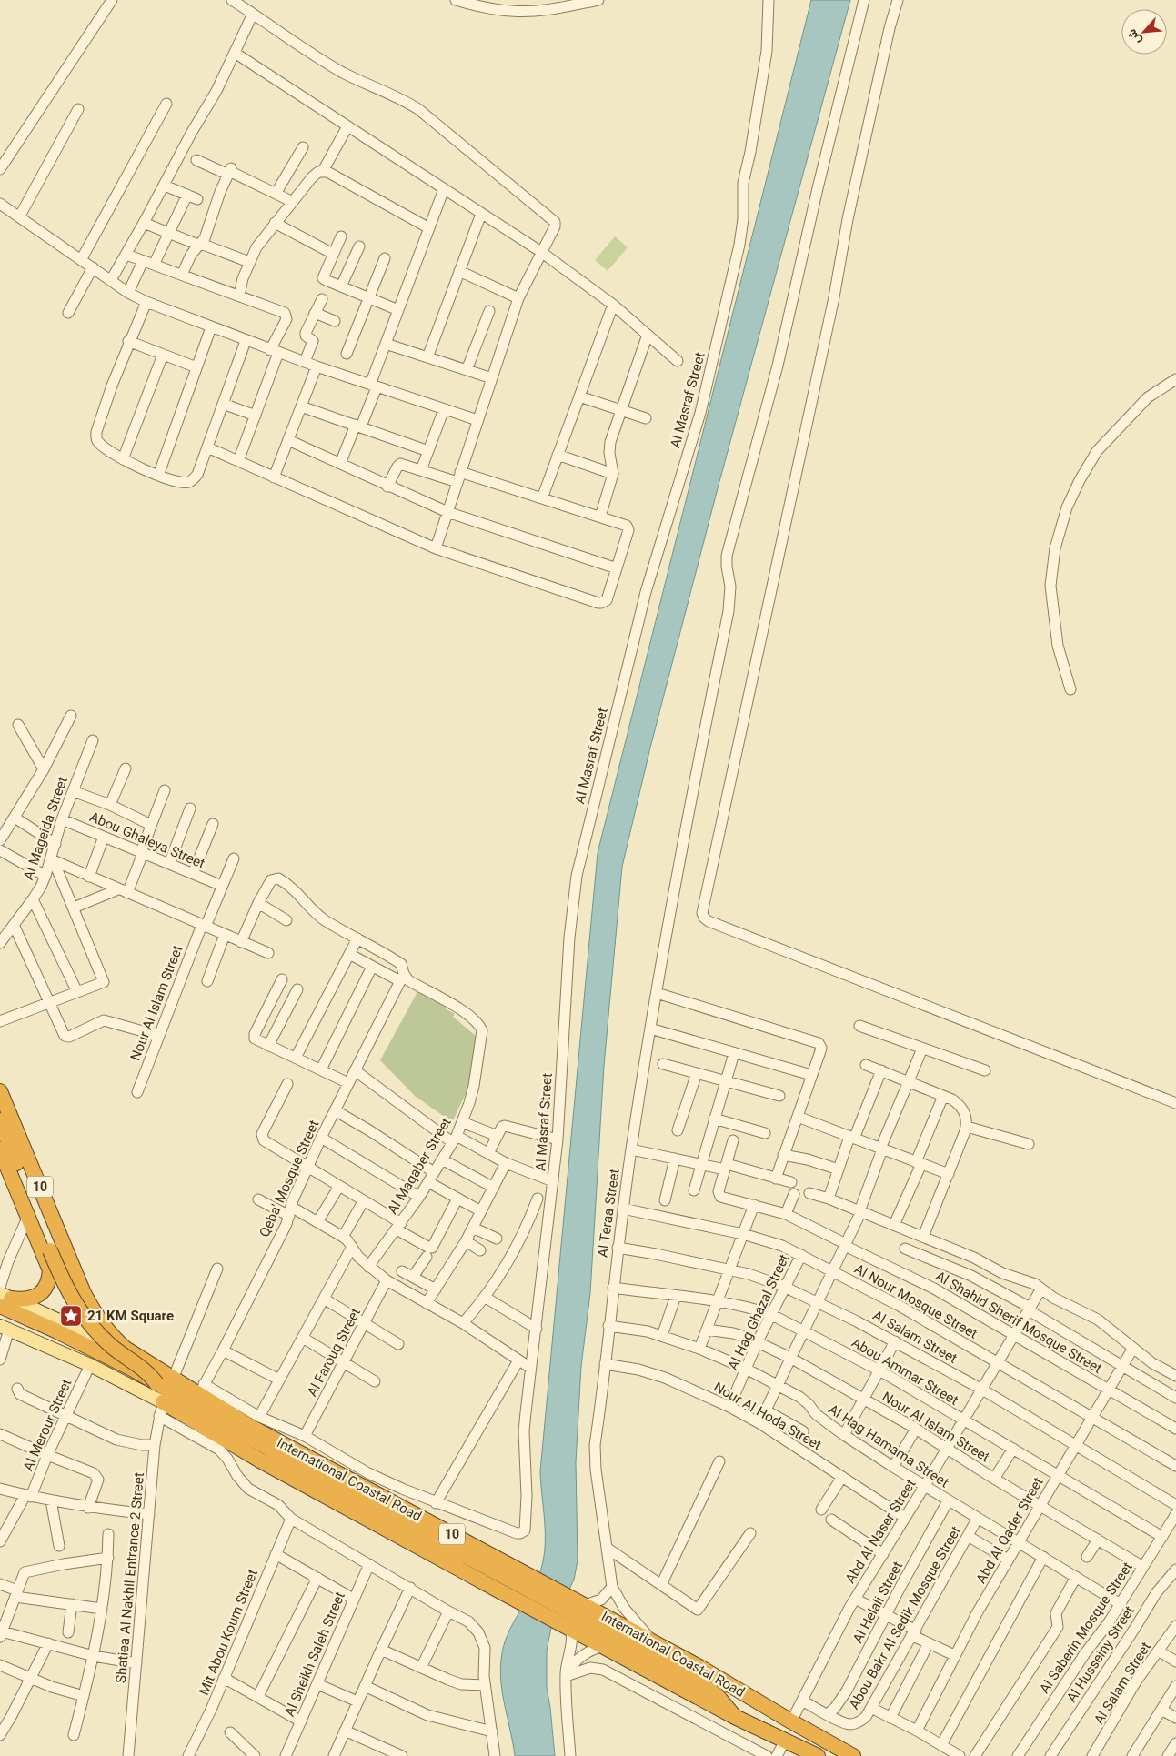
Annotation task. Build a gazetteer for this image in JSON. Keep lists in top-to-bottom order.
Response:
{
  "streets": {
    "highway": ["10", "International Coastal Road"],
    "street": [
      "Al Masraf Street",
      "Al Mageida Street",
      "Abou Ghaleya Street",
      "Nour Al Islam Street",
      "Al Maqaber Street",
      "Qeba' Mosque Street",
      "Al Teraa Street",
      "Al Nour Mosque Street",
      "Al Hag Ghazal Street",
      "Al Shahid Sherif Mosque Street",
      "Al Salam Street",
      "Al Farouq Street",
      "Abou Ammar Street",
      "Nour Al Hoda Street",
      "Al Merour Street",
      "Al Hag Hamama Street",
      "Abd Al Qader Street",
      "Abd Al Naser Street",
      "Shatiea Al Nakhil Entrance 2 Street",
      "Al Helali Street",
      "Abou Bakr Al Sedik Mosque Street",
      "Al Saberin Mosque Street",
      "Mit Abou Koum Street",
      "Al Sheikh Saleh Street",
      "Al Husseiny Street"
    ]
  },
  "crossings": [
    ["Al Mageida Street", "Abou Ghaleya Street"],
    ["Abou Ghaleya Street", "Nour Al Islam Street"],
    ["Nour Al Islam Street", "Al Hag Ghazal Street"],
    ["Nour Al Islam Street", "Abd Al Qader Street"],
    ["Nour Al Islam Street", "Abd Al Naser Street"],
    ["Nour Al Islam Street", "Al Saberin Mosque Street"],
    ["Al Maqaber Street", "Qeba' Mosque Street"],
    ["Qeba' Mosque Street", "International Coastal Road"],
    ["10", "Al Merour Street"],
    ["10", "International Coastal Road"],
    ["10", "Shatiea Al Nakhil Entrance 2 Street"],
    ["Al Teraa Street", "Al Nour Mosque Street"],
    ["Al Teraa Street", "Al Salam Street"],
    ["Al Teraa Street", "Abou Ammar Street"],
    ["Al Teraa Street", "Nour Al Hoda Street"],
    ["Al Teraa Street", "Al Hag Hamama Street"],
    ["Al Teraa Street", "International Coastal Road"],
    ["Al Nour Mosque Street", "Al Hag Ghazal Street"],
    ["Al Nour Mosque Street", "Abd Al Qader Street"],
    ["Al Nour Mosque Street", "Abd Al Naser Street"],
    ["Al Hag Ghazal Street", "Al Salam Street"],
    ["Al Hag Ghazal Street", "Abou Ammar Street"],
    ["Al Hag Ghazal Street", "Nour Al Hoda Street"],
    ["Al Hag Ghazal Street", "Al Hag Hamama Street"],
    ["Al Shahid Sherif Mosque Street", "Abd Al Qader Street"],
    ["Al Shahid Sherif Mosque Street", "Abd Al Naser Street"],
    ["Al Salam Street", "Abd Al Qader Street"],
    ["Al Salam Street", "Abd Al Naser Street"],
    ["Abou Ammar Street", "Abd Al Qader Street"],
    ["Abou Ammar Street", "Abd Al Naser Street"],
    ["Abou Ammar Street", "Al Saberin Mosque Street"],
    ["Nour Al Hoda Street", "Abd Al Naser Street"],
    ["Al Hag Hamama Street", "Abd Al Qader Street"],
    ["Al Hag Hamama Street", "Abd Al Naser Street"],
    ["Al Hag Hamama Street", "Al Helali Street"],
    ["Al Hag Hamama Street", "Abou Bakr Al Sedik Mosque Street"],
    ["Al Hag Hamama Street", "Al Saberin Mosque Street"],
    ["International Coastal Road", "Abd Al Naser Street"],
    ["International Coastal Road", "Shatiea Al Nakhil Entrance 2 Street"],
    ["Abd Al Naser Street", "Abou Bakr Al Sedik Mosque Street"],
    ["Al Helali Street", "Abou Bakr Al Sedik Mosque Street"]
  ],
  "places": {
    "place": ["21 KM Square"]
  },
  "north": "bottom left"
}
